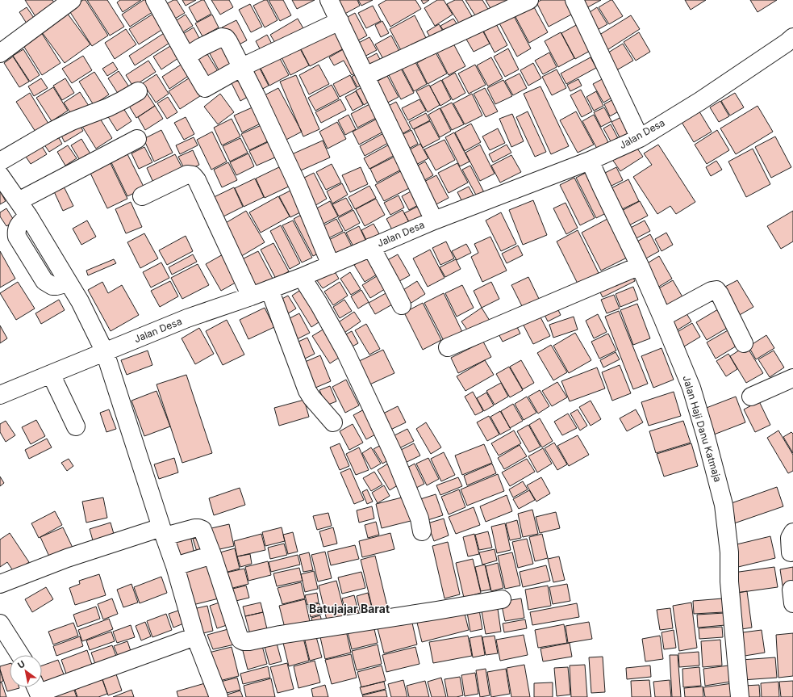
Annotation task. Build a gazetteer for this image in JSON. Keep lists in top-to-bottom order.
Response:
{
  "streets": {
    "main road": ["Jalan Desa", "Jalan Haji Danu Katmaja"]
  },
  "crossings": [
    ["Jalan Desa", "Jalan Haji Danu Katmaja"]
  ],
  "districts": ["Batujajar Barat"],
  "north": "top left"
}
